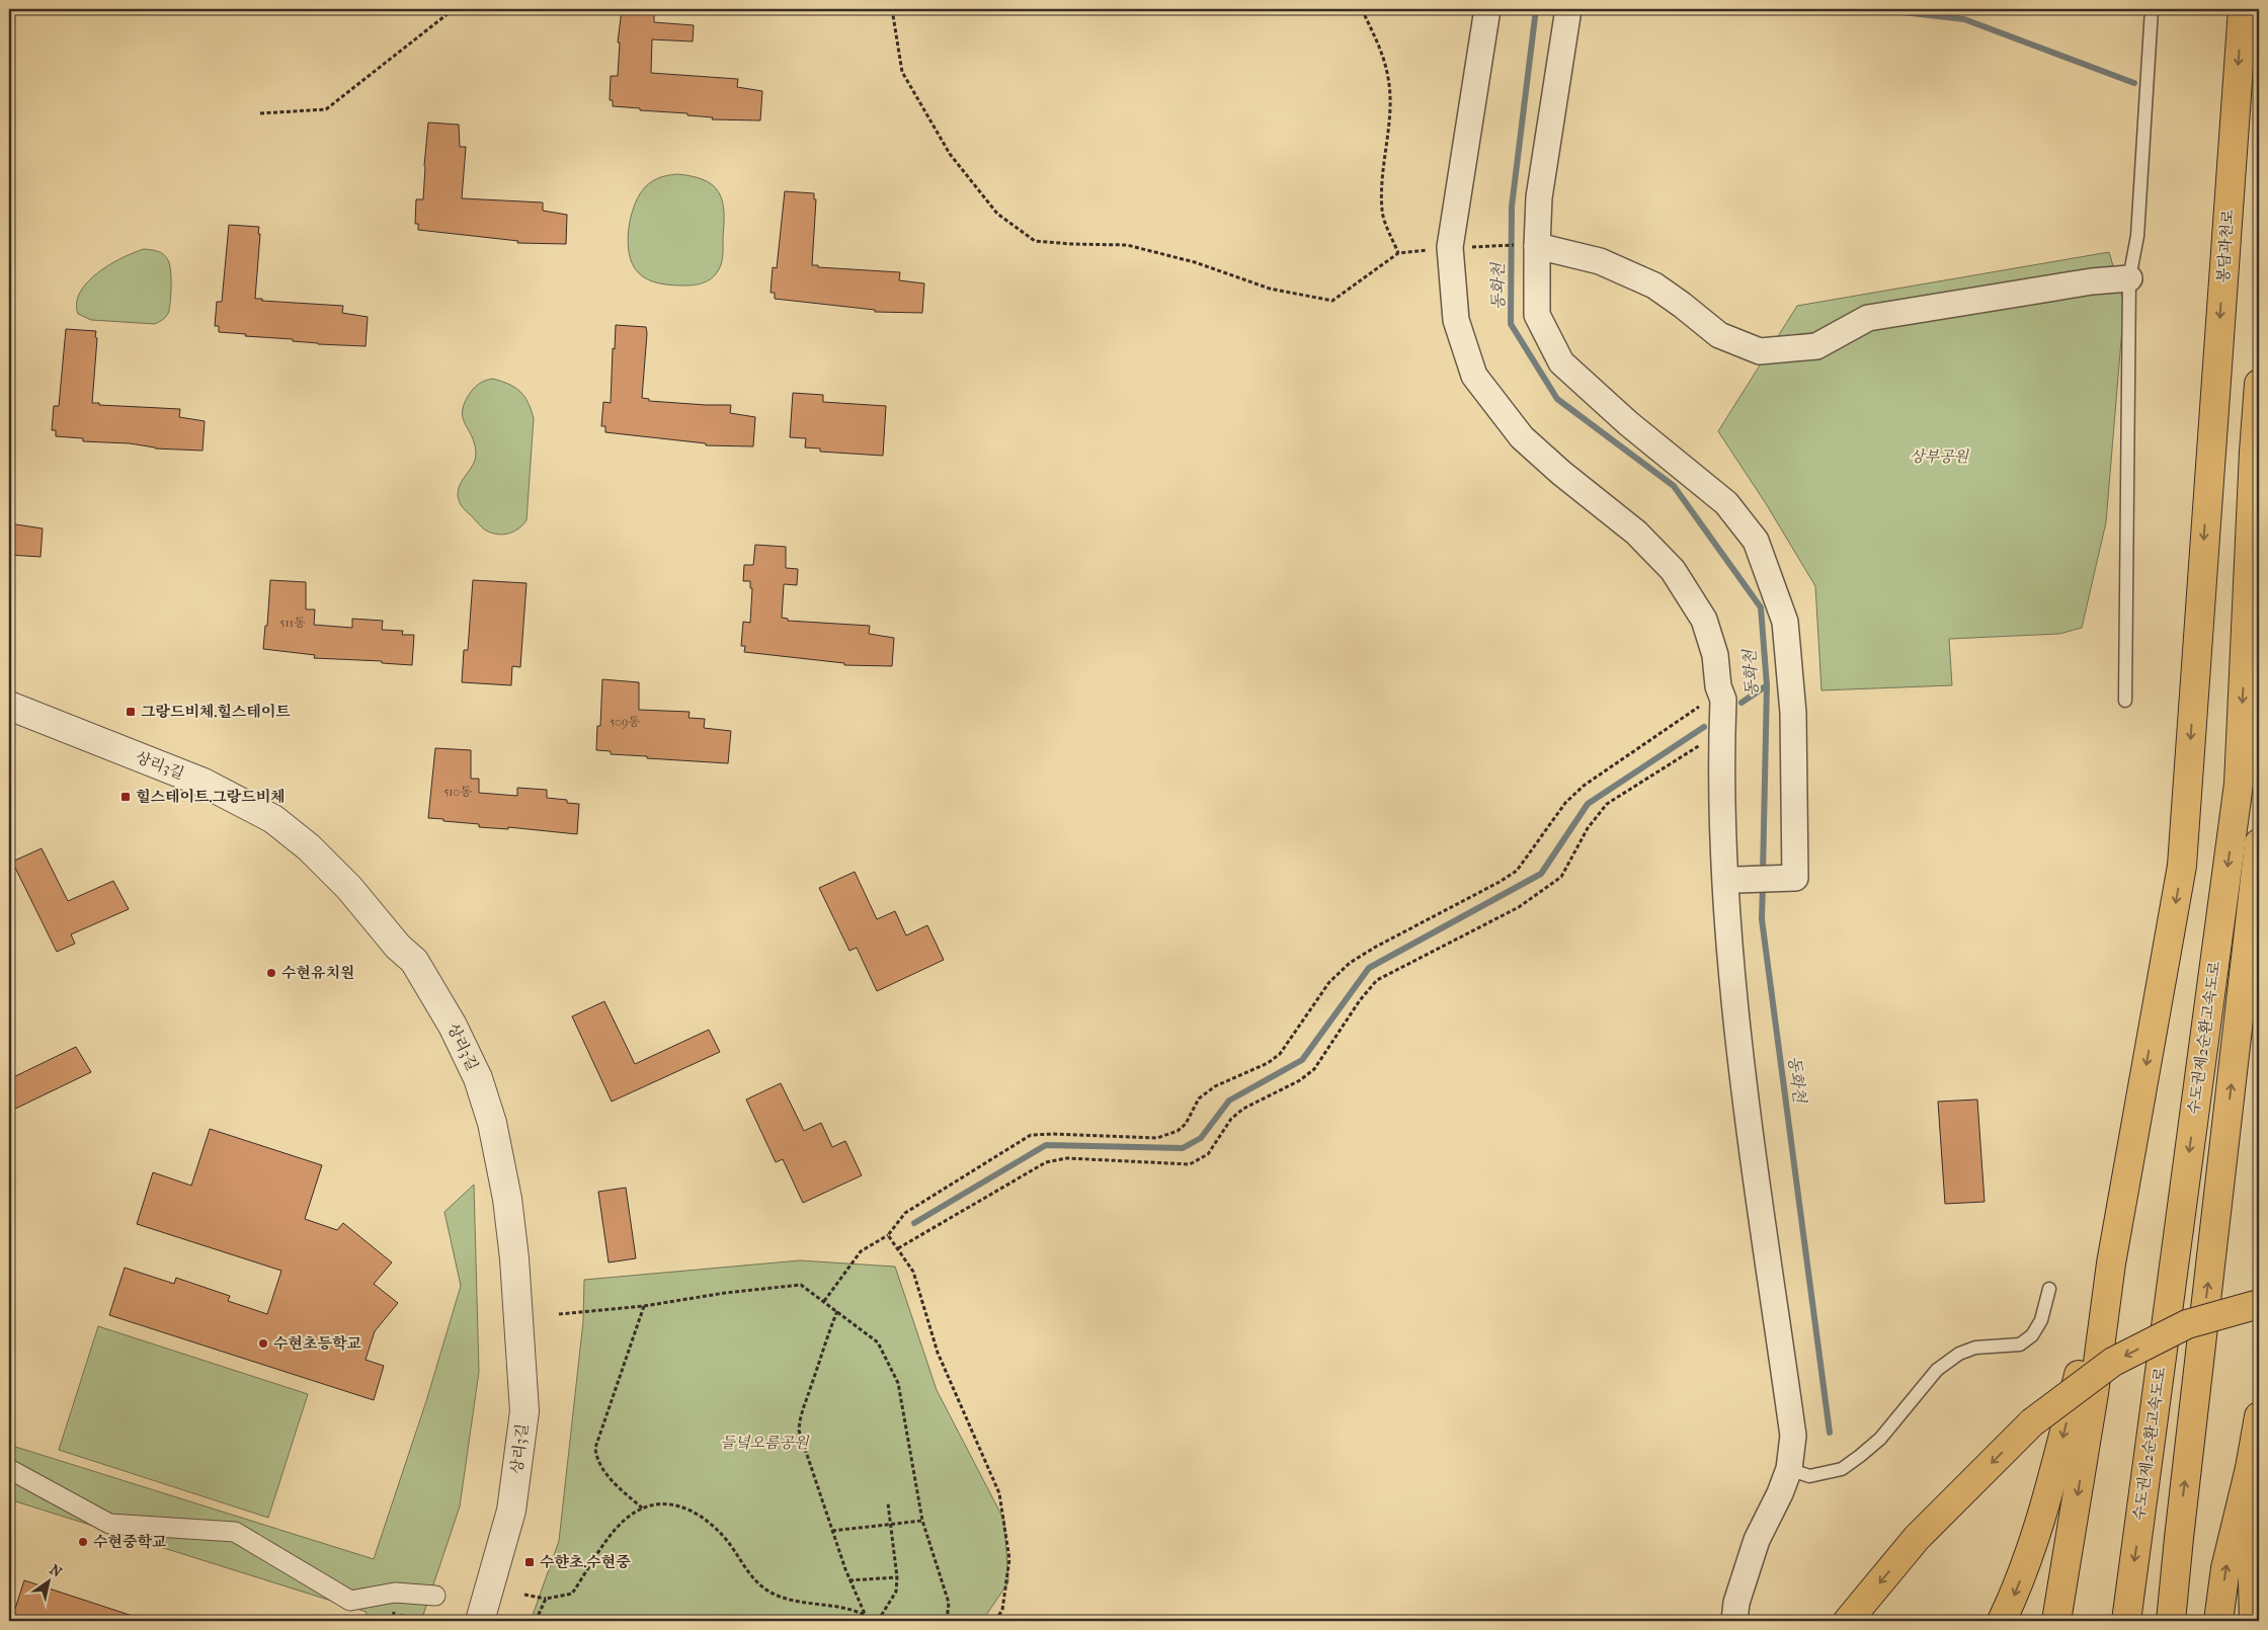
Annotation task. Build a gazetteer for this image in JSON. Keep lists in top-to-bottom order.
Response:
{
  "streets": {
    "highway": ["봉담과천로", "수도권제2순환고속도로"],
    "street": ["상리3길"]
  },
  "one_way": ["봉담과천로"],
  "water": ["동화천"],
  "parks": ["상부공원", "들녘오름공원"],
  "places": {
    "transit": ["그랑드비체.힐스테이트", "힐스테이트.그랑드비체", "수햔초.수현중"],
    "other": ["수현유치원", "수현초등학교", "수현중학교"]
  },
  "house_numbers": ["511동", "509동", "510동"],
  "north": "top right"
}
